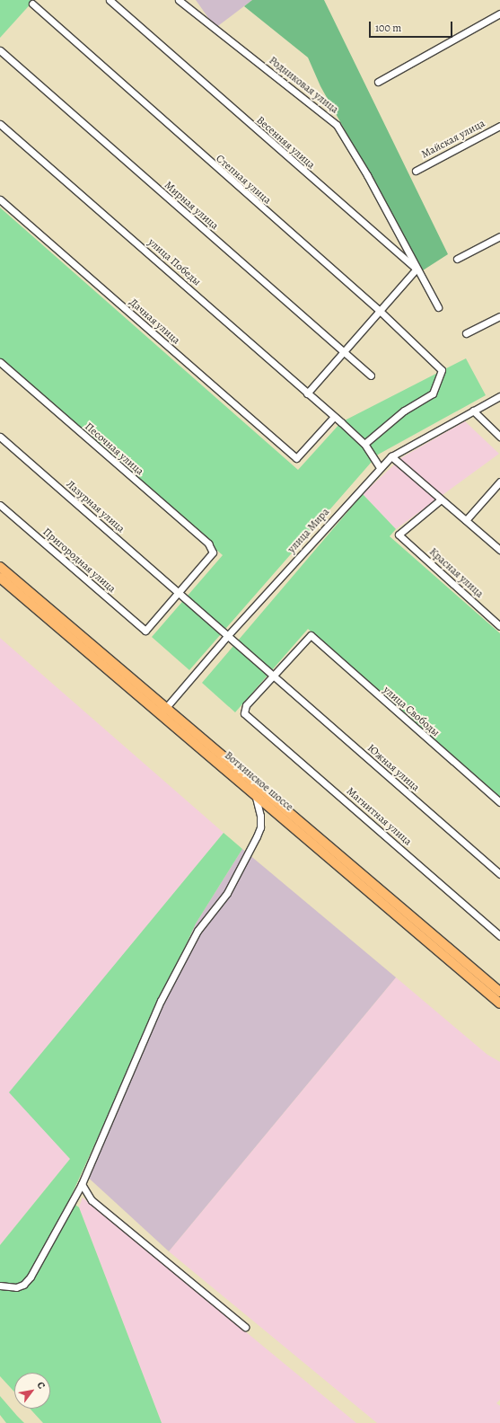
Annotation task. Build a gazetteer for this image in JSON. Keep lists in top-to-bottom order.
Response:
{
  "streets": {
    "main road": ["Воткинское шоссе"],
    "street": [
      "Родниковая улица",
      "Майская улица",
      "Весенняя улица",
      "Степная улица",
      "Мирная улица",
      "улица Победы",
      "Дачная улица",
      "Песочная улица",
      "Лазурная улица",
      "улица Мира",
      "Пригородная улица",
      "Красная улица",
      "улица Свободы",
      "Южная улица",
      "Магнитная улица"
    ]
  },
  "crossings": [
    ["Родниковая улица", "Весенняя улица"],
    ["Степная улица", "улица Победы"],
    ["улица Победы", "Дачная улица"],
    ["улица Победы", "улица Мира"],
    ["Песочная улица", "Лазурная улица"],
    ["Песочная улица", "Пригородная улица"],
    ["Лазурная улица", "улица Мира"],
    ["Лазурная улица", "Пригородная улица"],
    ["Лазурная улица", "Южная улица"],
    ["улица Мира", "Южная улица"],
    ["улица Мира", "Воткинское шоссе"],
    ["улица Свободы", "Южная улица"],
    ["улица Свободы", "Магнитная улица"],
    ["Южная улица", "Магнитная улица"]
  ],
  "scale_bar": "100 m",
  "north": "top right"
}
